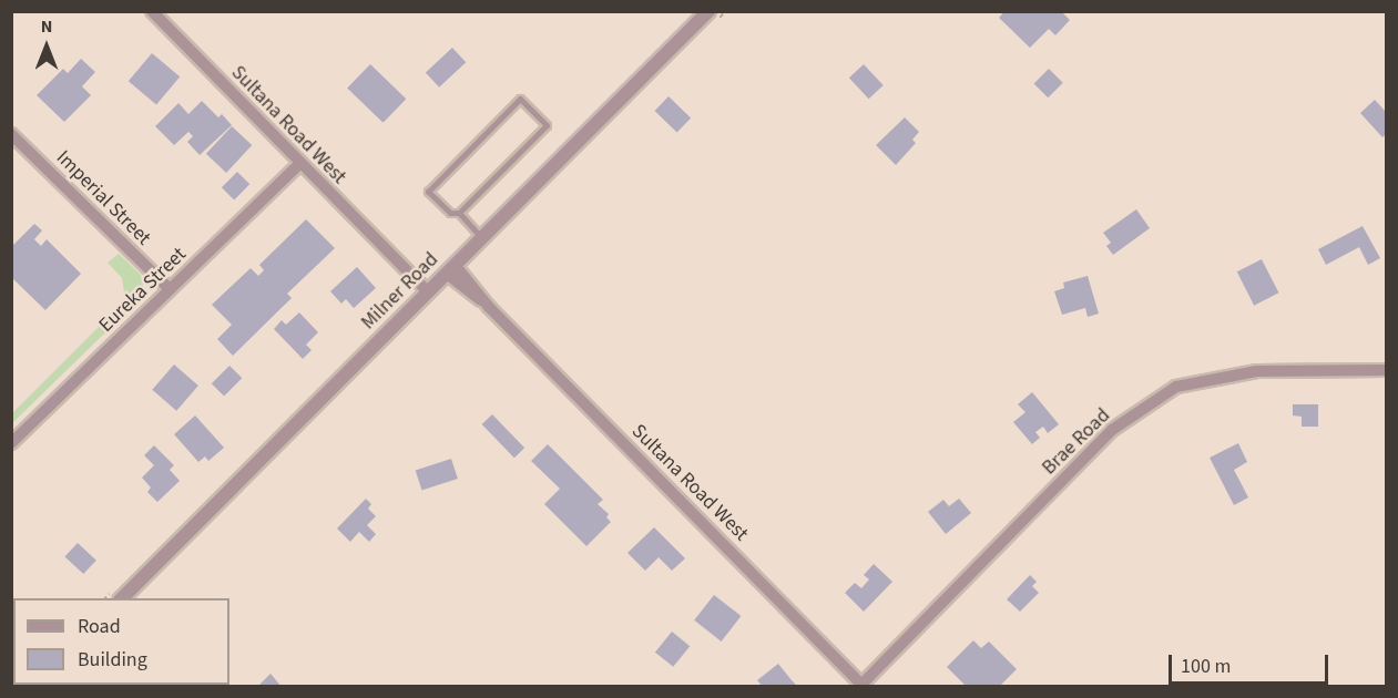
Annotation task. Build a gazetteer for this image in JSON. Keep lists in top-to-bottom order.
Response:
{
  "streets": {
    "street": [
      "Sultana Road West",
      "Imperial Street",
      "Eureka Street",
      "Milner Road",
      "Brae Road"
    ]
  },
  "crossings": [
    ["Sultana Road West", "Eureka Street"],
    ["Sultana Road West", "Milner Road"],
    ["Sultana Road West", "Brae Road"],
    ["Imperial Street", "Eureka Street"]
  ],
  "legend": ["Road", "Building"],
  "scale_bar": "100 m",
  "north": "top"
}
